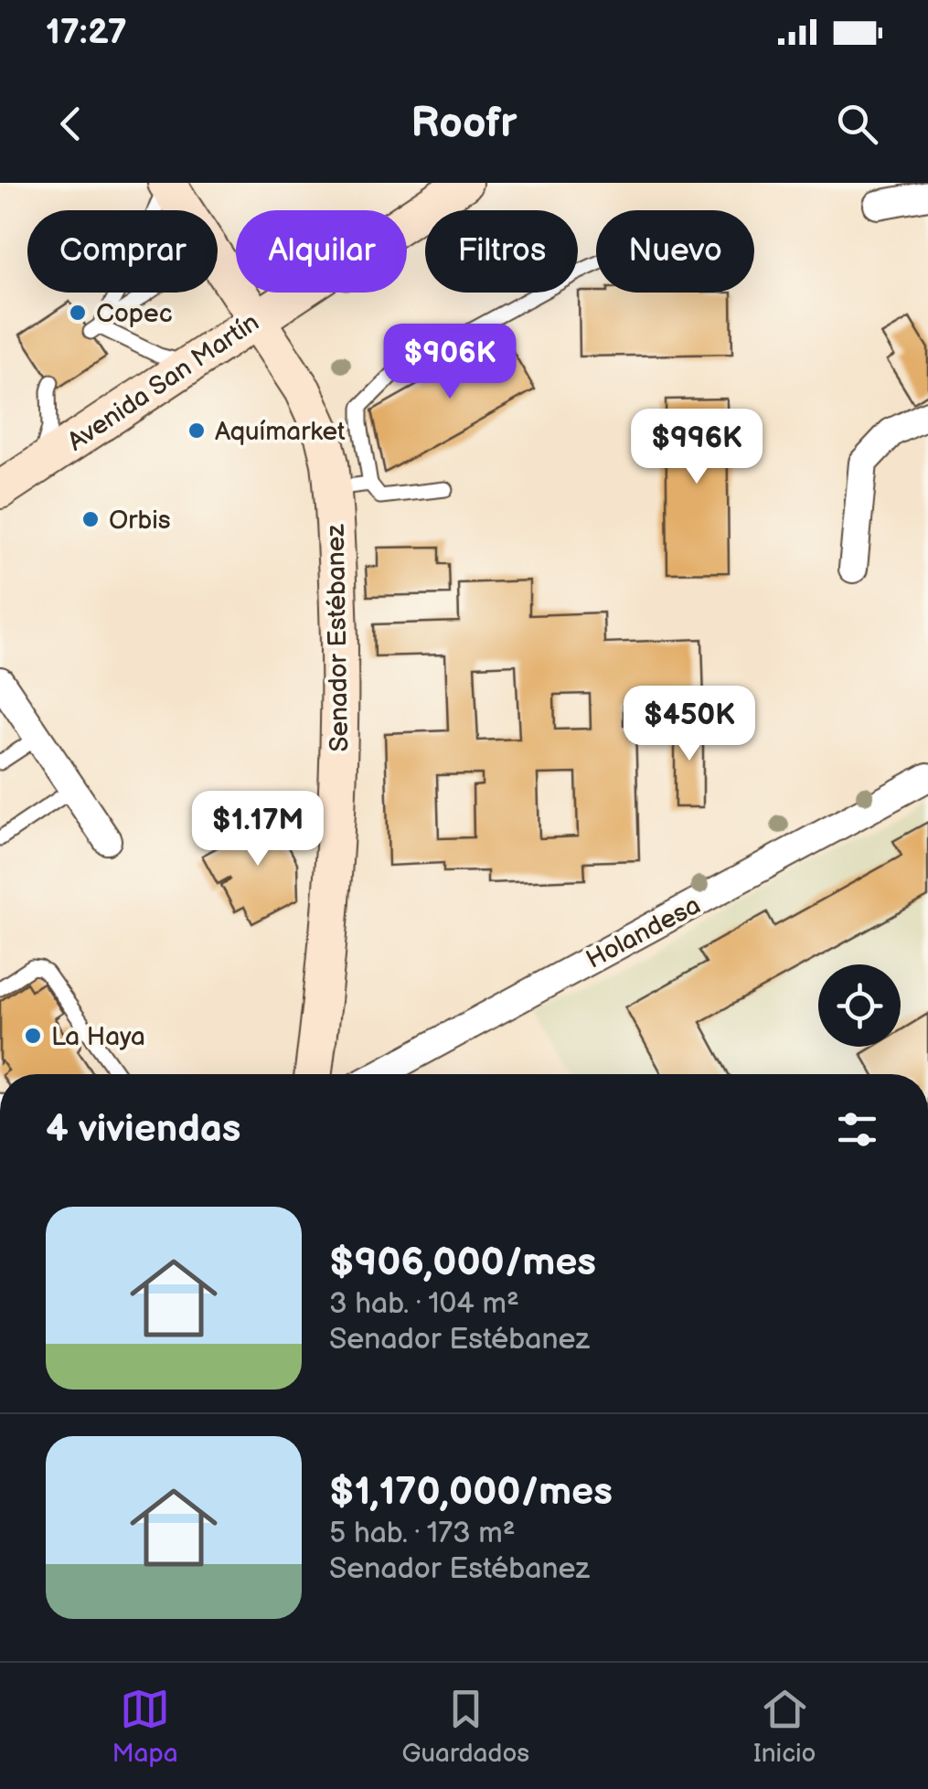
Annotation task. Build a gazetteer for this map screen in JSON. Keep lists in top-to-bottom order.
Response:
{
  "streets": {
    "main road": ["Avenida San Martín", "Senador Estébanez"],
    "street": ["Holandesa"]
  },
  "crossings": [
    ["Avenida San Martín", "Senador Estébanez"]
  ],
  "places": [
    "Copec",
    "Aquímarket",
    "Orbis",
    "La Haya"
  ],
  "page": {
    "status": "17:27",
    "header": "Roofr",
    "chip": [
      "Comprar",
      "Alquilar",
      "Filtros",
      "Nuevo"
    ],
    "price": [
      "$906K",
      "$996K",
      "$450K",
      "$1.17M"
    ],
    "heading": "4 viviendas",
    "list": [
      {
        "name": "$906,000/mes",
        "note": "3 hab. · 104 m² · Senador Estébanez"
      },
      {
        "name": "$1,170,000/mes",
        "note": "5 hab. · 173 m² · Senador Estébanez"
      }
    ],
    "tabs": ["Mapa", "Guardados", "Inicio"]
  }
}
